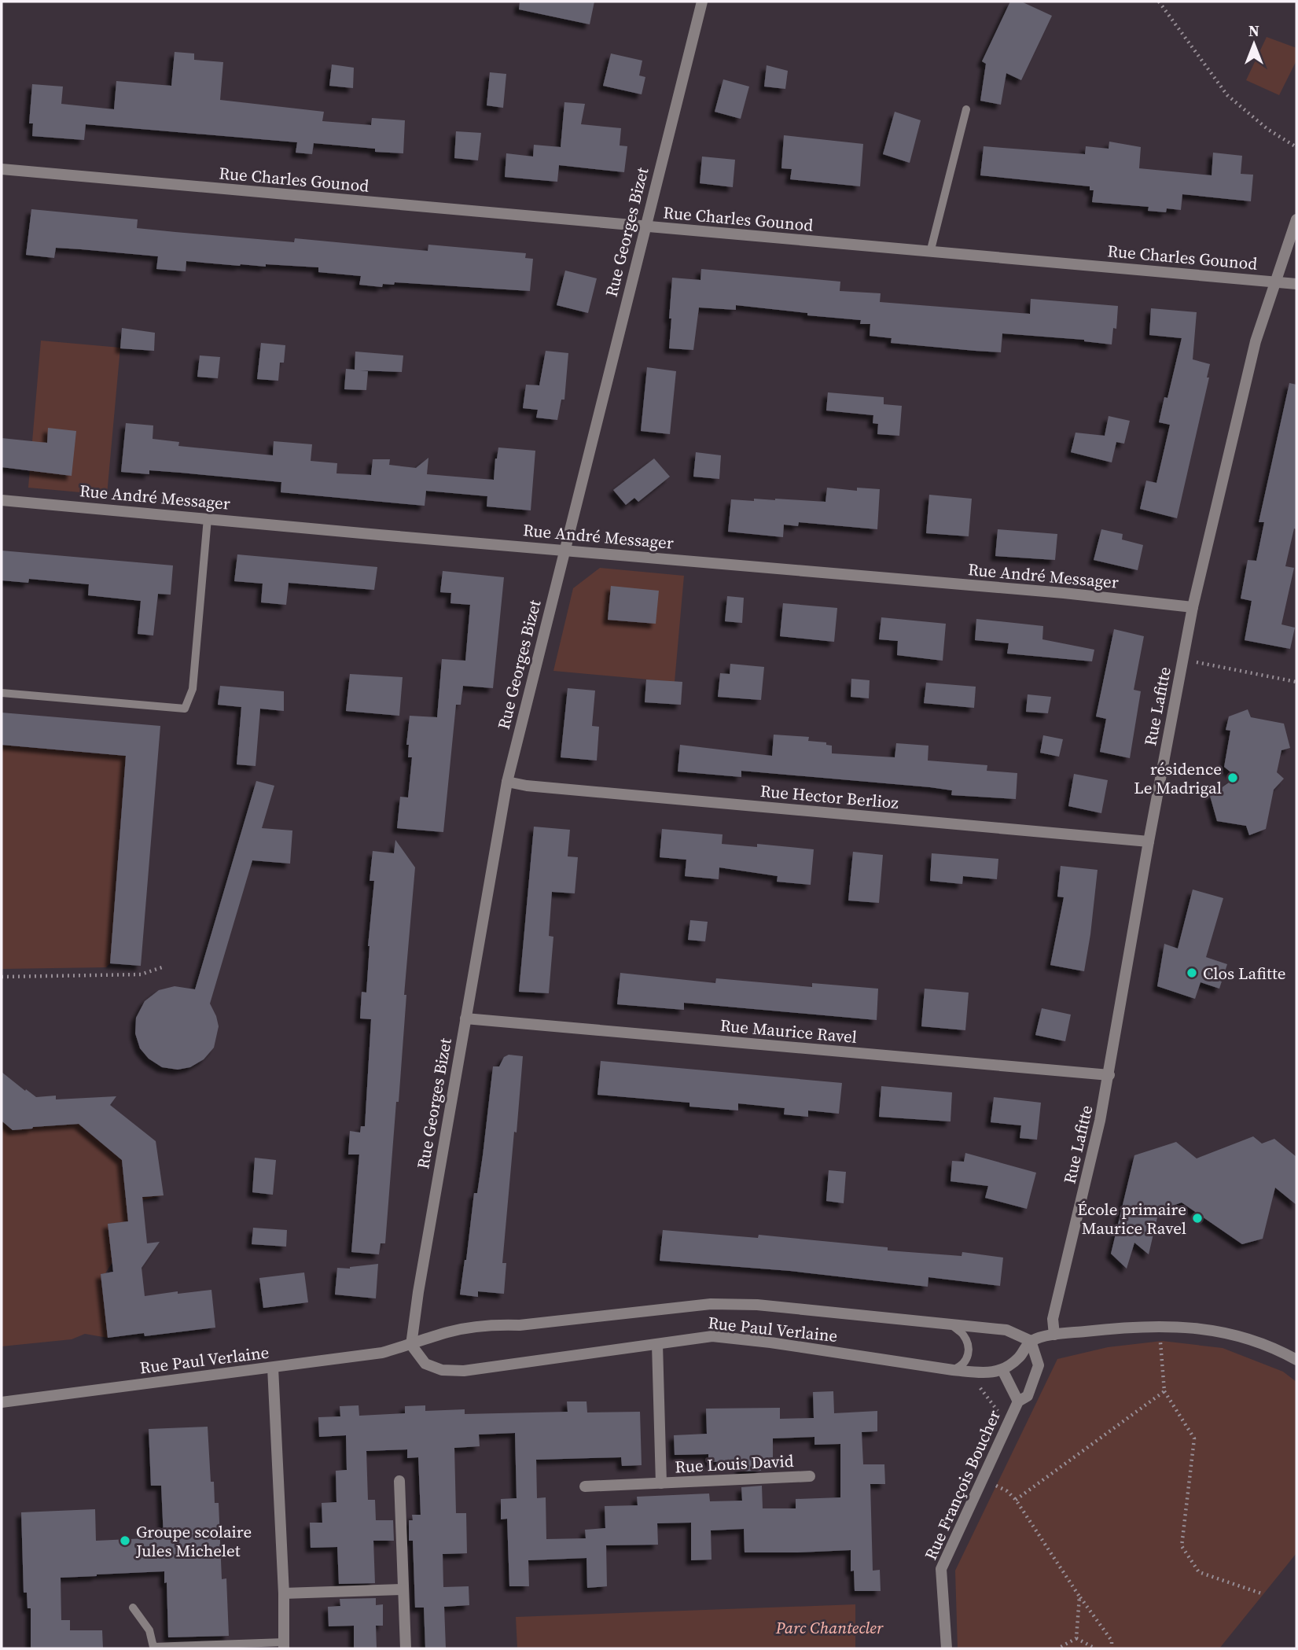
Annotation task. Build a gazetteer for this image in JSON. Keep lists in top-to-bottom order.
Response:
{
  "streets": {
    "street": [
      "Rue Charles Gounod",
      "Rue Georges Bizet",
      "Rue André Messager",
      "Rue Lafitte",
      "Rue Hector Berlioz",
      "Rue Maurice Ravel",
      "Rue Paul Verlaine",
      "Rue Louis David",
      "Rue François Boucher"
    ]
  },
  "crossings": [
    ["Rue Charles Gounod", "Rue Georges Bizet"],
    ["Rue Charles Gounod", "Rue Lafitte"],
    ["Rue Georges Bizet", "Rue André Messager"],
    ["Rue Georges Bizet", "Rue Hector Berlioz"],
    ["Rue Georges Bizet", "Rue Maurice Ravel"],
    ["Rue Georges Bizet", "Rue Paul Verlaine"],
    ["Rue André Messager", "Rue Lafitte"],
    ["Rue Lafitte", "Rue Hector Berlioz"],
    ["Rue Lafitte", "Rue Maurice Ravel"],
    ["Rue Paul Verlaine", "Rue Louis David"],
    ["Rue Paul Verlaine", "Rue François Boucher"]
  ],
  "parks": ["Parc Chantecler"],
  "places": [
    "résidence Le Madrigal",
    "Clos Lafitte",
    "École primaire Maurice Ravel",
    "Groupe scolaire Jules Michelet"
  ],
  "north": "top"
}
